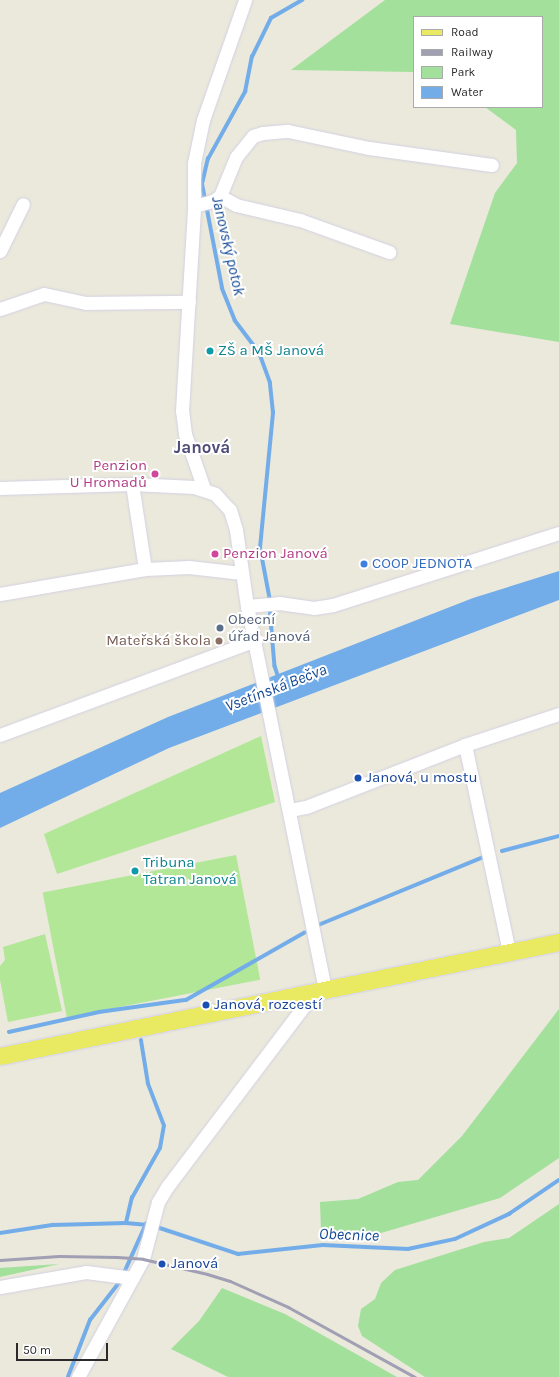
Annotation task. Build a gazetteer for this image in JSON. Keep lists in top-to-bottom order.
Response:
{
  "districts": ["Janová"],
  "water": ["Janovský potok", "Vsetínská Bečva", "Obecnice"],
  "places": [
    "ZŠ a MŠ Janová",
    "Penzion U Hromadů",
    "Penzion Janová",
    "COOP JEDNOTA",
    "Obecní úřad Janová",
    "Mateřská škola",
    "Janová, u mostu",
    "Tribuna Tatran Janová",
    "Janová, rozcestí",
    "Janová"
  ],
  "legend": [
    "Road",
    "Railway",
    "Park",
    "Water"
  ],
  "scale_bar": "50 m"
}
